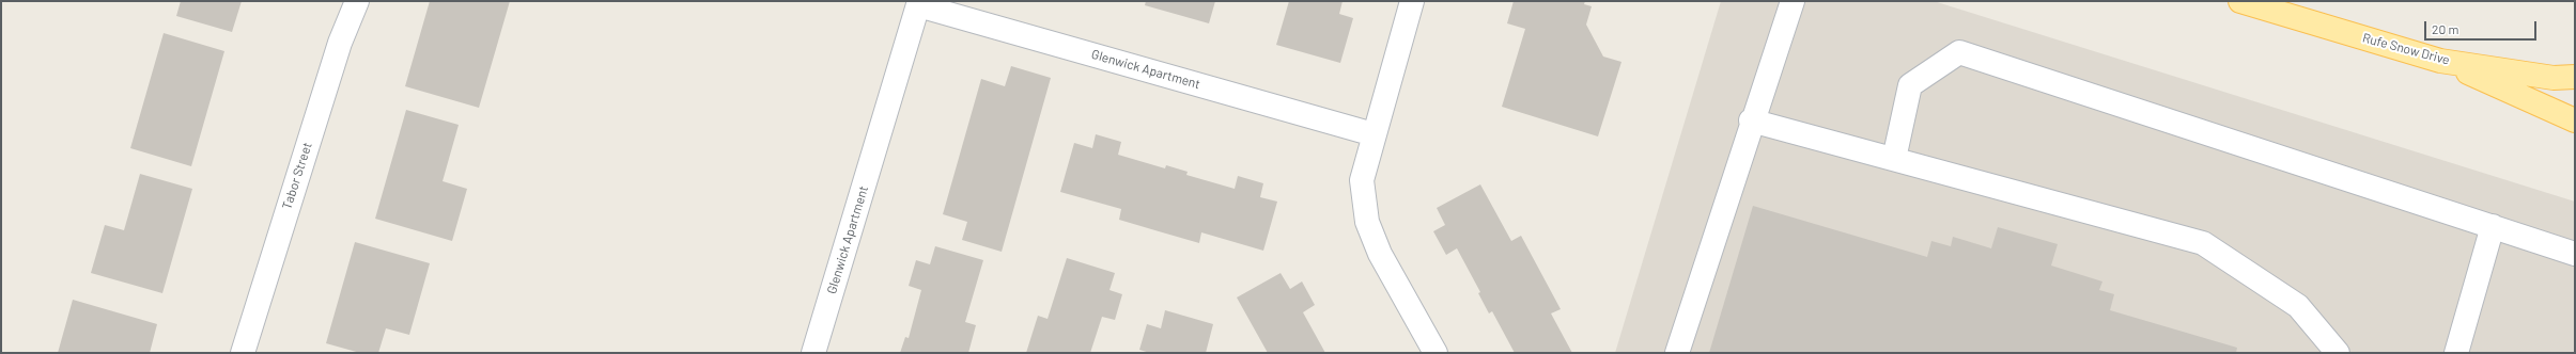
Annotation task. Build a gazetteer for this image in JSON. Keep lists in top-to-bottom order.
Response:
{
  "streets": {
    "main road": ["Rufe Snow Drive"],
    "street": ["Glenwick Apartment", "Tabor Street"]
  },
  "scale_bar": "20 m"
}
